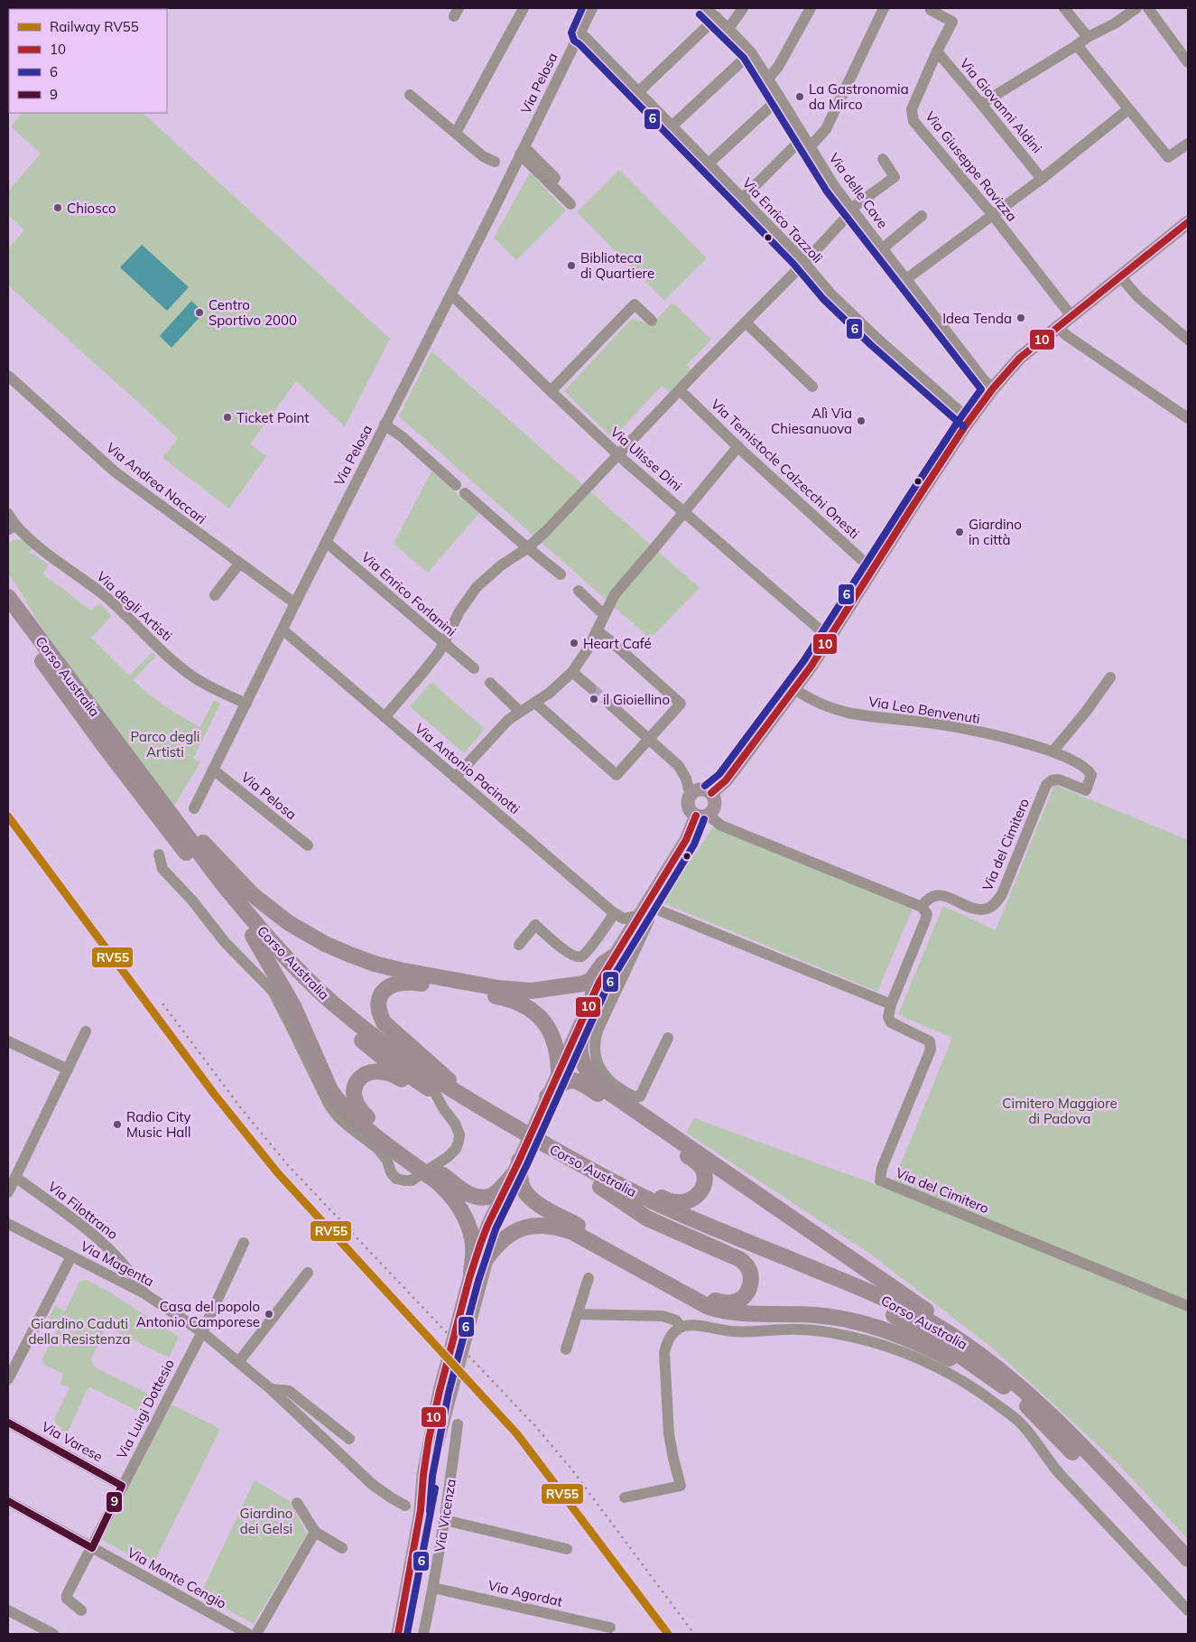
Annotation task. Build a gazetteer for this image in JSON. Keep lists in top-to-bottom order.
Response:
{
  "streets": {
    "highway": ["Corso Australia"],
    "main road": ["Via Vicenza"],
    "street": [
      "Via Pelosa",
      "Via Giovanni Aldini",
      "Via Giuseppe Ravizza",
      "Via delle Cave",
      "Via Enrico Tazzoli",
      "Via Ulisse Dini",
      "Via Temistocle Calzecchi Onesti",
      "Via Andrea Naccari",
      "Via Enrico Forlanini",
      "Via degli Artisti",
      "Via Leo Benvenuti",
      "Via Antonio Pacinotti",
      "Via del Cimitero",
      "Via Filottrano",
      "Via Magenta",
      "Via Luigi Dottesio",
      "Via Varese",
      "Via Monte Cengio",
      "Via Agordat"
    ]
  },
  "crossings": [
    ["Via Pelosa", "Via Enrico Tazzoli"],
    ["Via Pelosa", "Via Ulisse Dini"],
    ["Via Pelosa", "Via Andrea Naccari"],
    ["Via Pelosa", "Via Enrico Forlanini"],
    ["Via Pelosa", "Via degli Artisti"],
    ["Via Pelosa", "Via Antonio Pacinotti"],
    ["Via Giovanni Aldini", "Via Giuseppe Ravizza"],
    ["Via Leo Benvenuti", "Via del Cimitero"],
    ["Via Filottrano", "Via Magenta"],
    ["Via Magenta", "Via Luigi Dottesio"],
    ["Via Luigi Dottesio", "Via Varese"],
    ["Via Luigi Dottesio", "Via Monte Cengio"],
    ["Via Vicenza", "Via Agordat"]
  ],
  "parks": [
    "Parco degli Artisti",
    "Cimitero Maggiore di Padova",
    "Giardino Caduti della Resistenza",
    "Giardino dei Gelsi"
  ],
  "places": [
    "La Gastronomia da Mirco",
    "Chiosco",
    "Biblioteca di Quartiere",
    "Centro Sportivo 2000",
    "Idea Tenda",
    "Ticket Point",
    "Alì Via Chiesanuova",
    "Giardino in città",
    "Heart Café",
    "il Gioiellino",
    "Radio City Music Hall",
    "Casa del popolo Antonio Camporese"
  ],
  "lines": [
    "transit line 6",
    "transit line 10",
    "rail line RV55",
    "transit line 9"
  ],
  "legend": [
    "Railway RV55",
    "10",
    "6",
    "9"
  ]
}
